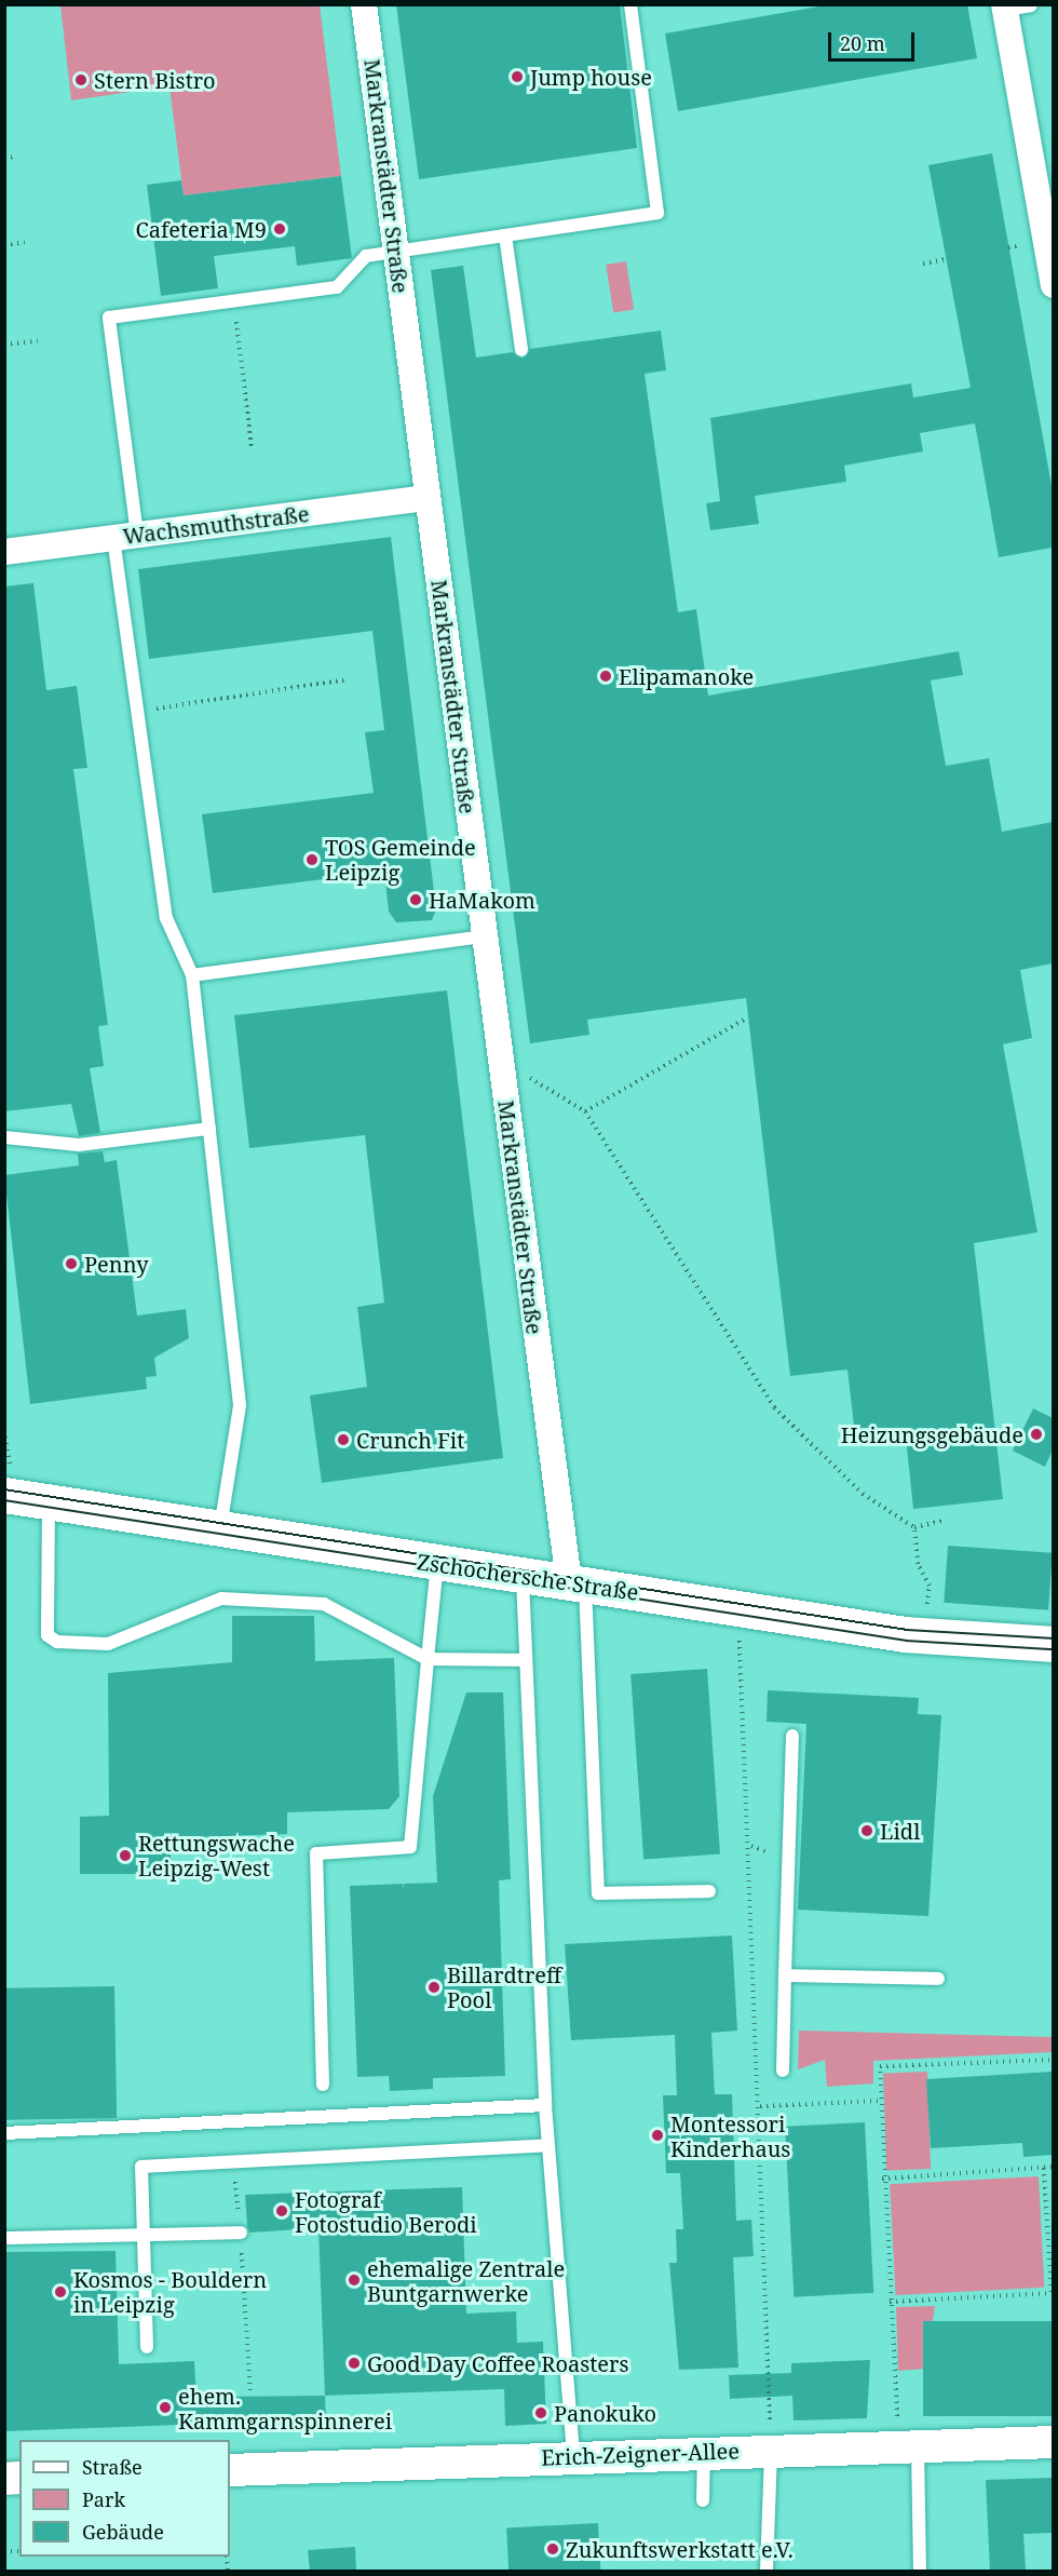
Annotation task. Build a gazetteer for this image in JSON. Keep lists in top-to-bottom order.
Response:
{
  "streets": {
    "main road": ["Zschochersche Straße"],
    "street": ["Markranstädter Straße", "Wachsmuthstraße", "Erich-Zeigner-Allee"]
  },
  "crossings": [
    ["Markranstädter Straße", "Wachsmuthstraße"],
    ["Markranstädter Straße", "Zschochersche Straße"]
  ],
  "places": [
    "Jump house",
    "Stern Bistro",
    "Cafeteria M9",
    "Elipamanoke",
    "TOS Gemeinde Leipzig",
    "HaMakom",
    "Penny",
    "Heizungsgebäude",
    "Crunch Fit",
    "Lidl",
    "Rettungswache Leipzig-West",
    "Billardtreff Pool",
    "Montessori Kinderhaus",
    "Fotograf Fotostudio Berodi",
    "ehemalige Zentrale Buntgarnwerke",
    "Kosmos - Bouldern in Leipzig",
    "Good Day Coffee Roasters",
    "ehem. Kammgarnspinnerei",
    "Panokuko",
    "Zukunftswerkstatt e.V."
  ],
  "legend": ["Straße", "Park", "Gebäude"],
  "scale_bar": "20 m"
}
